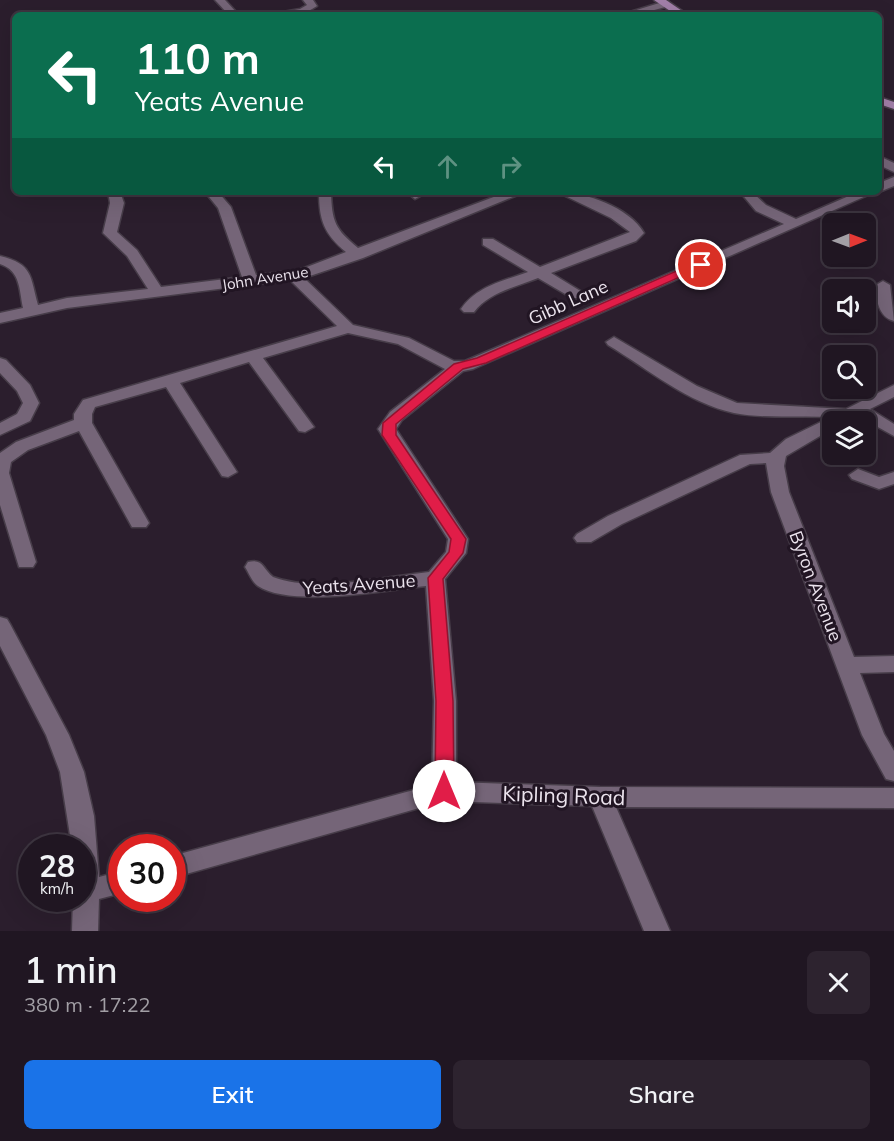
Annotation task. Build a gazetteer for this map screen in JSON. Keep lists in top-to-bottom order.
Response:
{
  "streets": {
    "street": [
      "John Avenue",
      "Gibb Lane",
      "Yeats Avenue",
      "Byron Avenue",
      "Kipling Road"
    ]
  },
  "crossings": [
    ["Gibb Lane", "Yeats Avenue"],
    ["Yeats Avenue", "Kipling Road"]
  ],
  "north": "right",
  "page": {
    "turn": ["110 m", "Yeats Avenue"],
    "speed": "28 km/h",
    "limit": "30",
    "heading": ["1 min", "380 m · 17:22"],
    "buttons": ["Exit", "Share"]
  }
}
